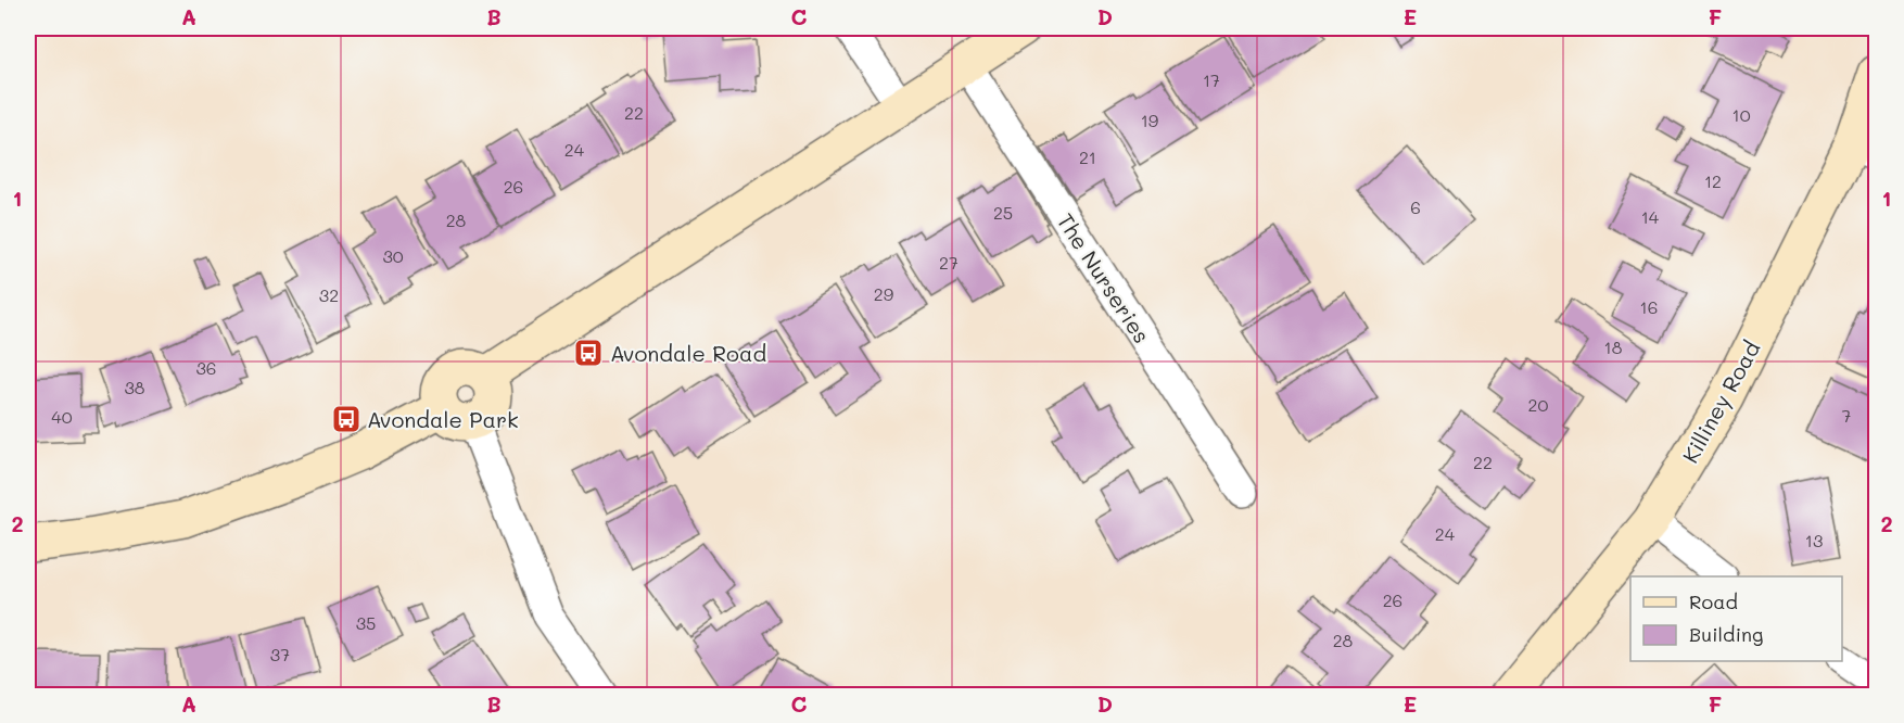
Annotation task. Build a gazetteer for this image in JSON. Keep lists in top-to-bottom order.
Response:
{
  "streets": {
    "street": ["The Nurseries", "Killiney Road"]
  },
  "places": {
    "bus stop": ["Avondale Road", "Avondale Park"]
  },
  "house_numbers": [
    "17",
    "22",
    "10",
    "19",
    "24",
    "21",
    "12",
    "26",
    "6",
    "25",
    "14",
    "28",
    "30",
    "27",
    "29",
    "32",
    "16",
    "18",
    "36",
    "38",
    "20",
    "7",
    "40",
    "22",
    "24",
    "13",
    "26",
    "35",
    "28",
    "37"
  ],
  "legend": ["Road", "Building"],
  "grid": {
    "columns": [
      "A",
      "B",
      "C",
      "D",
      "E",
      "F"
    ],
    "rows": ["1", "2"]
  }
}
